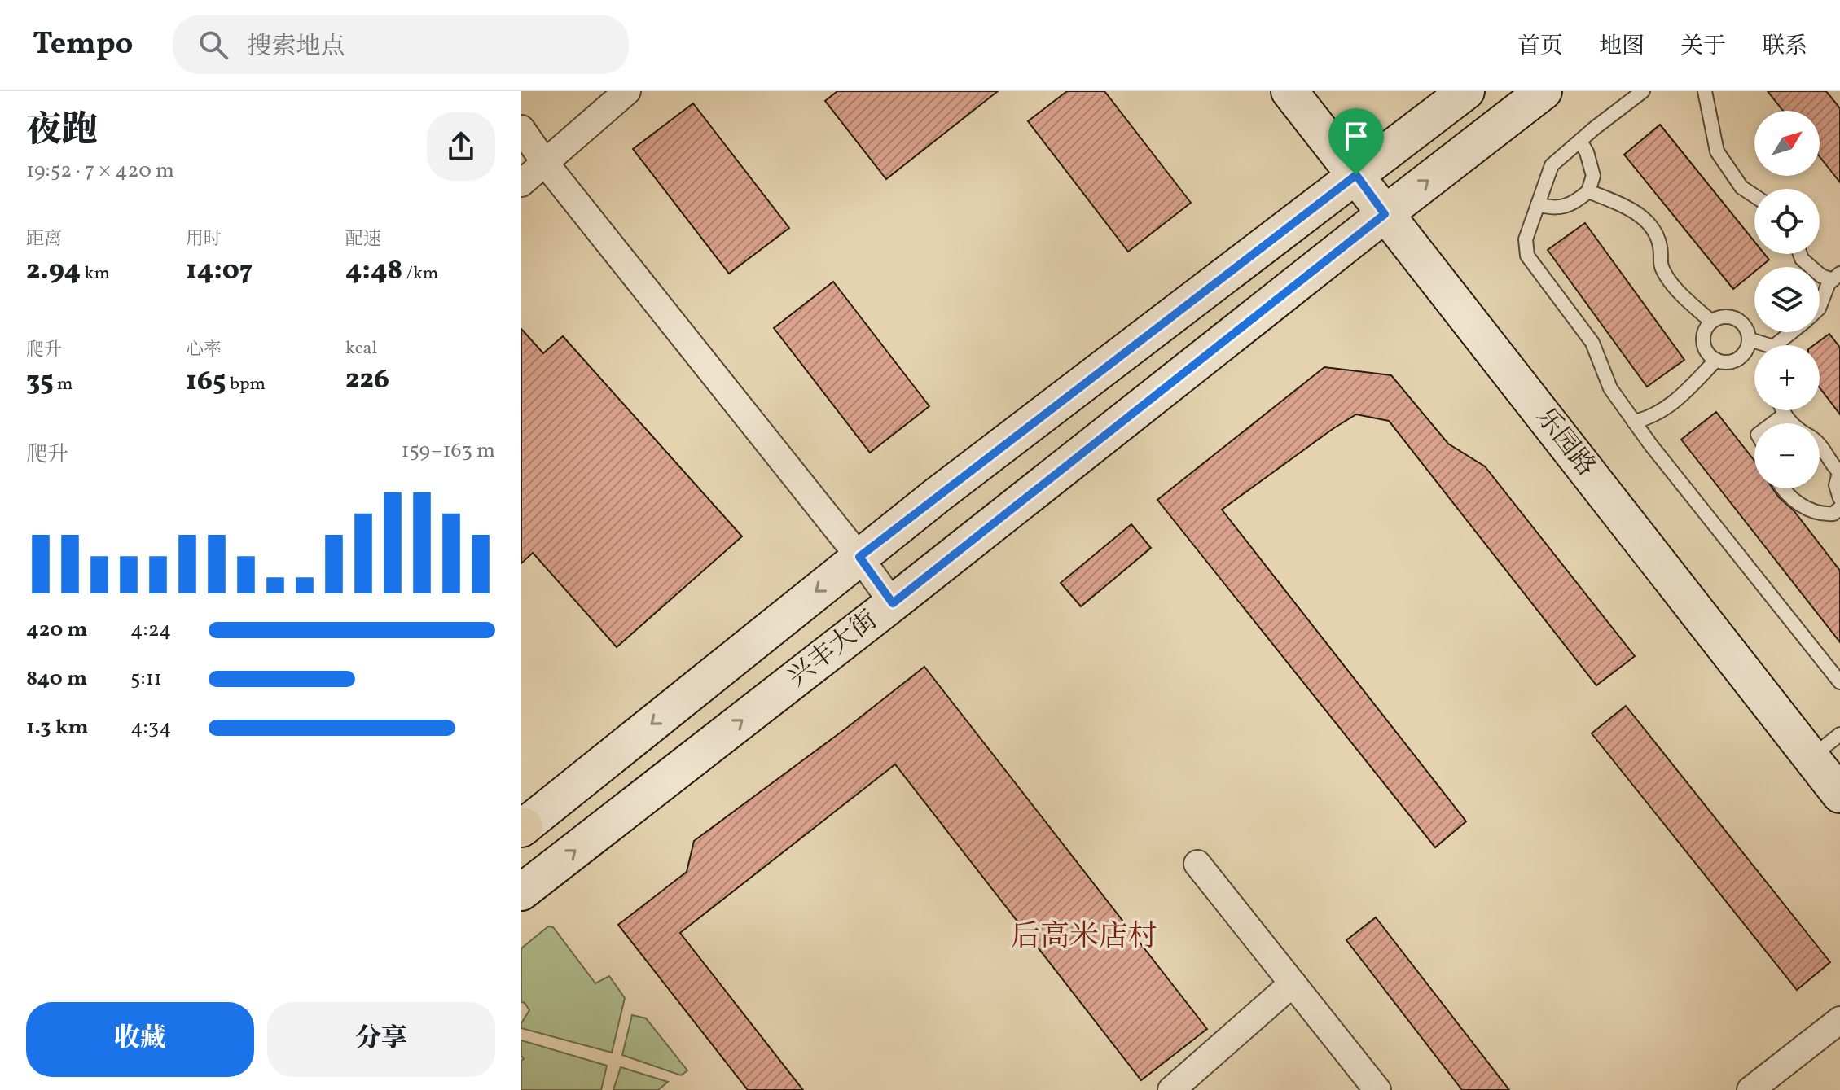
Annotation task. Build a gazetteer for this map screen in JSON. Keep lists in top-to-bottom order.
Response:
{
  "streets": {
    "main road": ["乐园路", "兴丰大街"]
  },
  "crossings": [
    ["乐园路", "兴丰大街"]
  ],
  "districts": ["后高米店村"],
  "north": "top right",
  "page": {
    "header": "Tempo",
    "search": "搜索地点",
    "nav": [
      "首页",
      "地图",
      "关于",
      "联系"
    ],
    "heading": ["夜跑", "19:52 · 7 × 420 m"],
    "map_buttons": ["+", "−"],
    "stats": [
      ["距离", "2.94 km"],
      ["用时", "14:07"],
      ["配速", "4:48 /km"],
      ["爬升", "35 m"],
      ["心率", "165 bpm"],
      ["kcal", "226"]
    ],
    "chart": ["爬升", "159–163 m"],
    "list": [
      {
        "name": "420 m",
        "note": "4:24"
      },
      {
        "name": "840 m",
        "note": "5:11"
      },
      {
        "name": "1.3 km",
        "note": "4:34"
      }
    ],
    "buttons": ["收藏", "分享"]
  }
}
